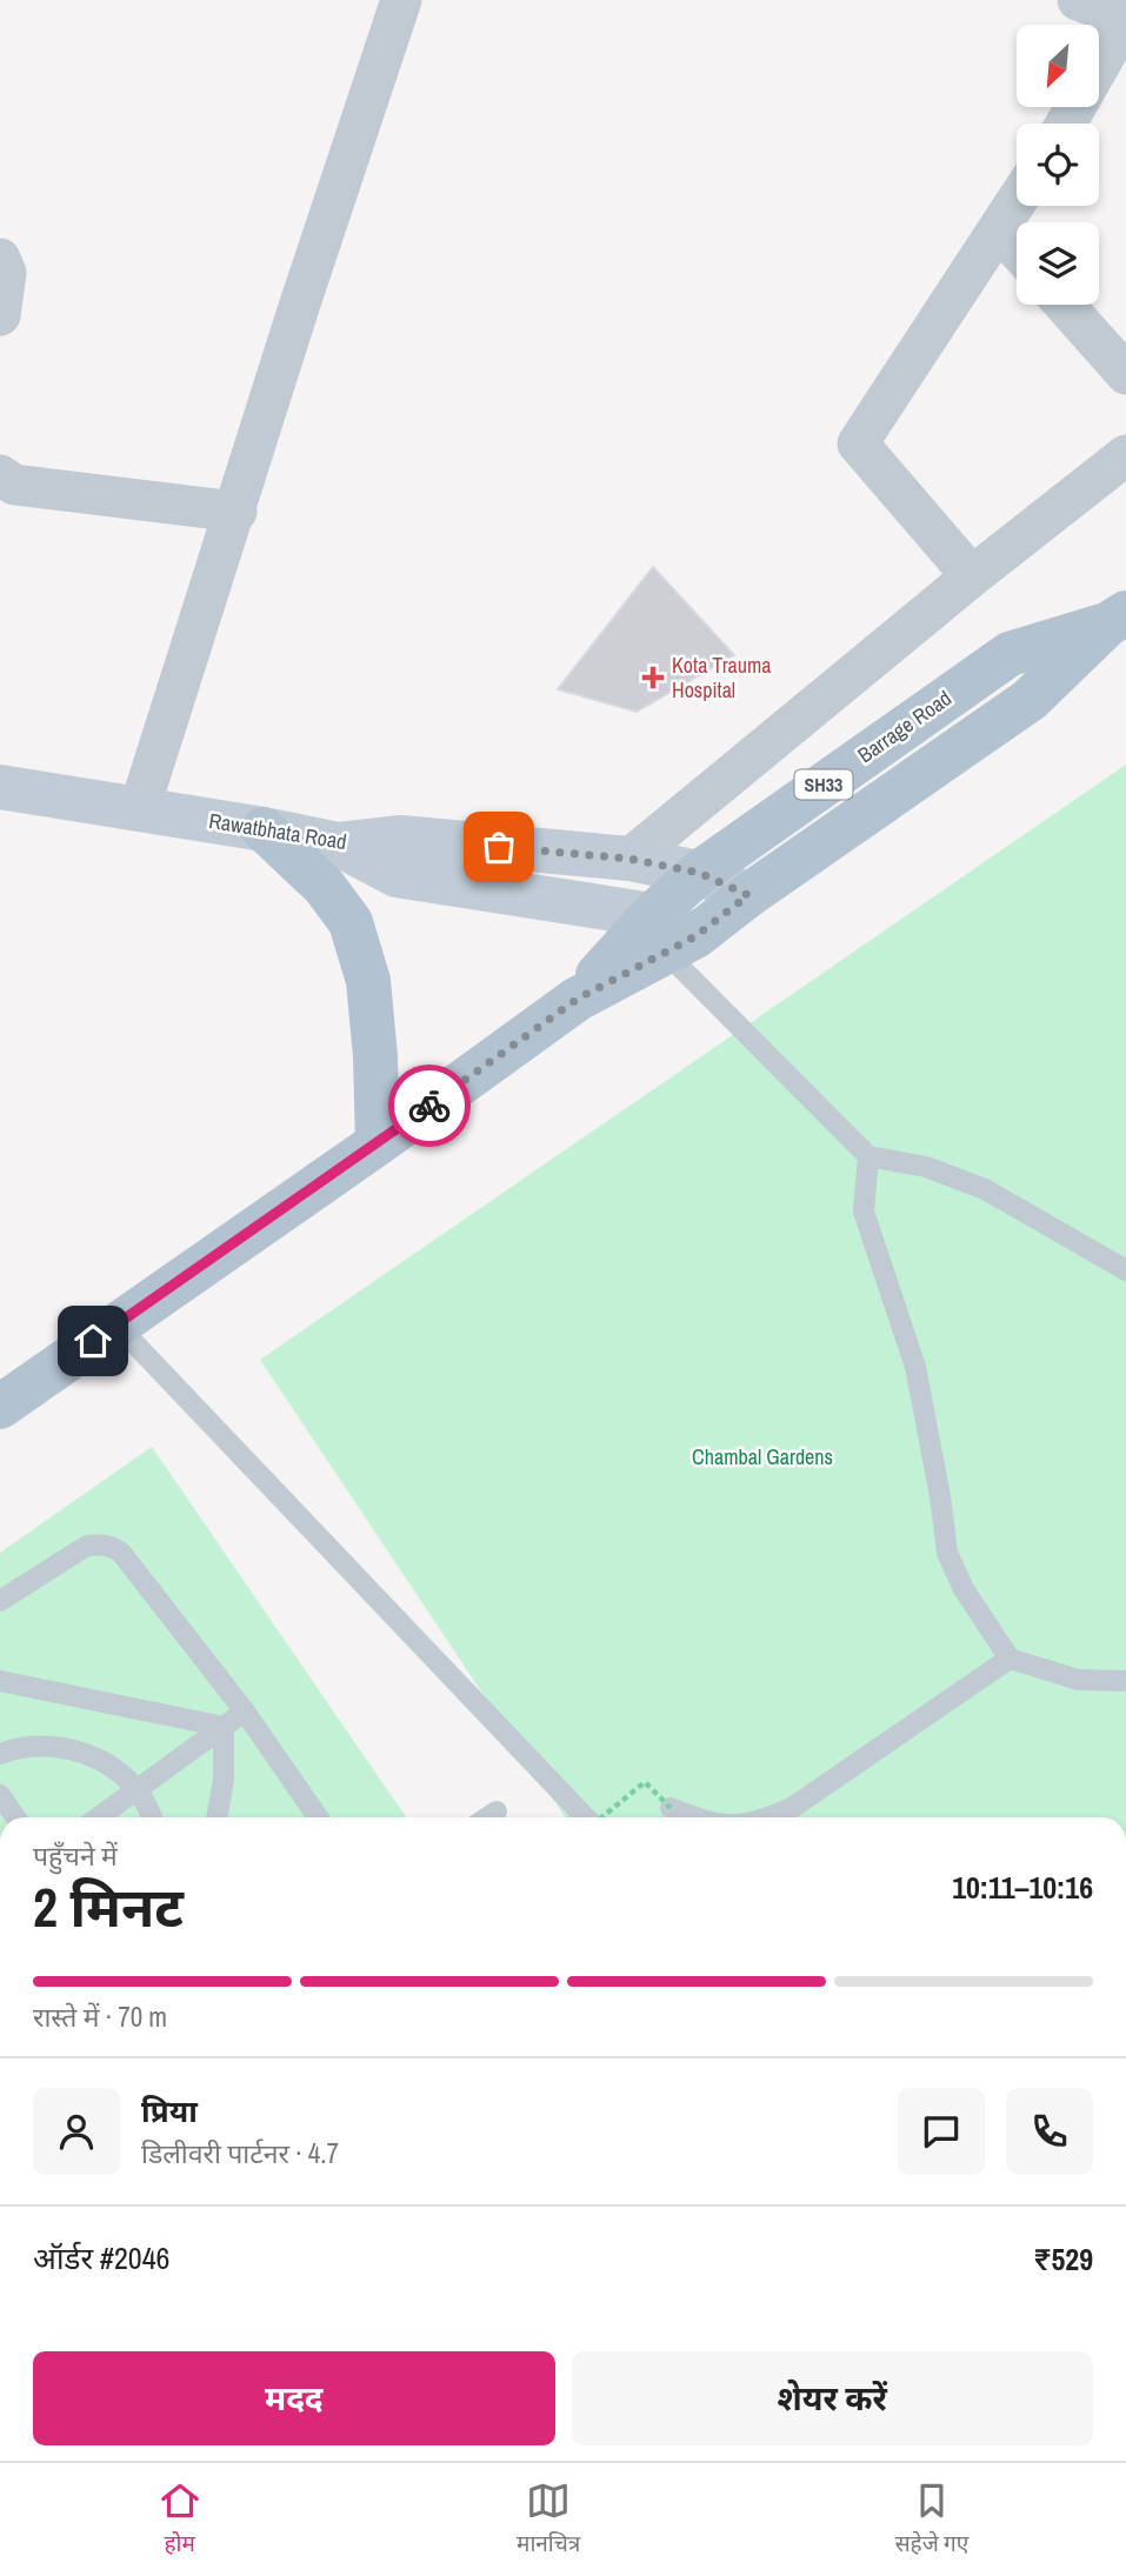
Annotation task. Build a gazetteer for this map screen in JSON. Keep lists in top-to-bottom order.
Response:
{
  "streets": {
    "main road": ["Barrage Road", "SH33", "Rawatbhata Road"]
  },
  "crossings": [
    ["Barrage Road", "SH33"],
    ["Barrage Road", "Rawatbhata Road"],
    ["SH33", "Rawatbhata Road"]
  ],
  "parks": ["Chambal Gardens"],
  "places": {
    "health": ["Kota Trauma Hospital"]
  },
  "north": "bottom left",
  "page": {
    "heading": ["2 मिनट", "पहुँचने में", "10:11–10:16"],
    "panel": [
      "प्रिया",
      "डिलीवरी पार्टनर · 4.7",
      "ऑर्डर #2046",
      "₹529"
    ],
    "bar": "रास्ते में · 70 m",
    "buttons": ["मदद", "शेयर करें"],
    "tabs": ["होम", "मानचित्र", "सहेजे गए"]
  }
}
